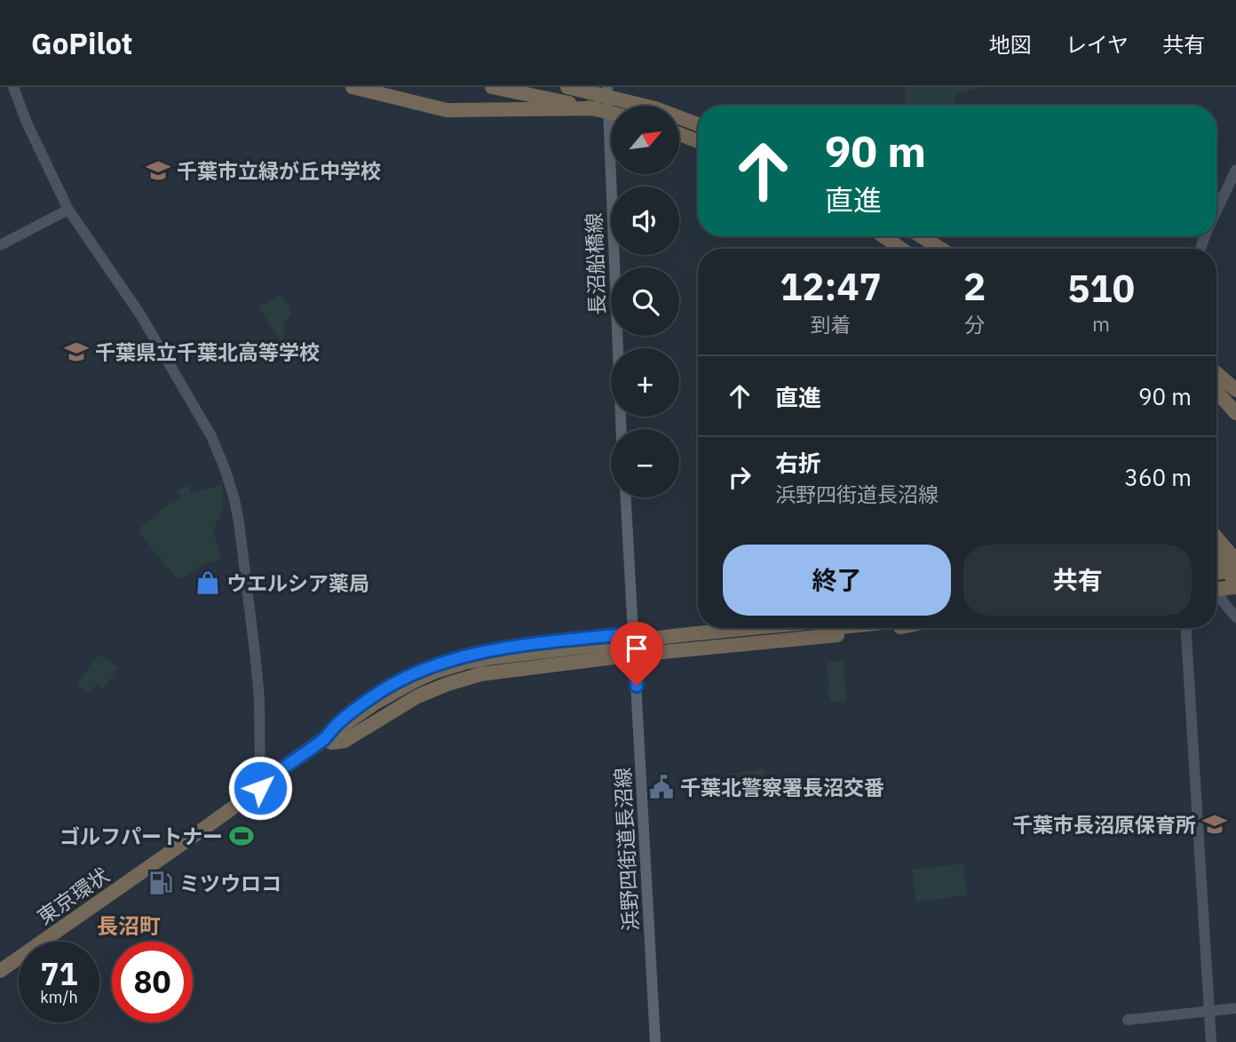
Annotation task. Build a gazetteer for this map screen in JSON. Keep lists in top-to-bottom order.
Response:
{
  "streets": {
    "highway": ["東京環状"],
    "main road": ["長沼船橋線", "浜野四街道長沼線"]
  },
  "districts": ["長沼町"],
  "places": {
    "school or university": ["千葉市立緑が丘中学校", "千葉県立千葉北高等学校", "千葉市長沼原保育所"],
    "shop": ["ウエルシア薬局"],
    "public building": ["千葉北警察署長沼交番"],
    "sports": ["ゴルフパートナー"],
    "fuel station": ["ミツウロコ"]
  },
  "north": "top right",
  "page": {
    "header": "GoPilot",
    "nav": ["地図", "レイヤ", "共有"],
    "map_buttons": ["+", "−"],
    "turn": ["90 m", "直進"],
    "eta": [
      "12:47",
      "到着",
      "2",
      "分",
      "510",
      "m"
    ],
    "list": [
      {
        "name": "直進",
        "value": "90 m"
      },
      {
        "name": "右折",
        "note": "浜野四街道長沼線",
        "value": "360 m"
      }
    ],
    "buttons": ["終了", "共有"],
    "speed": "71 km/h",
    "limit": "80"
  }
}
